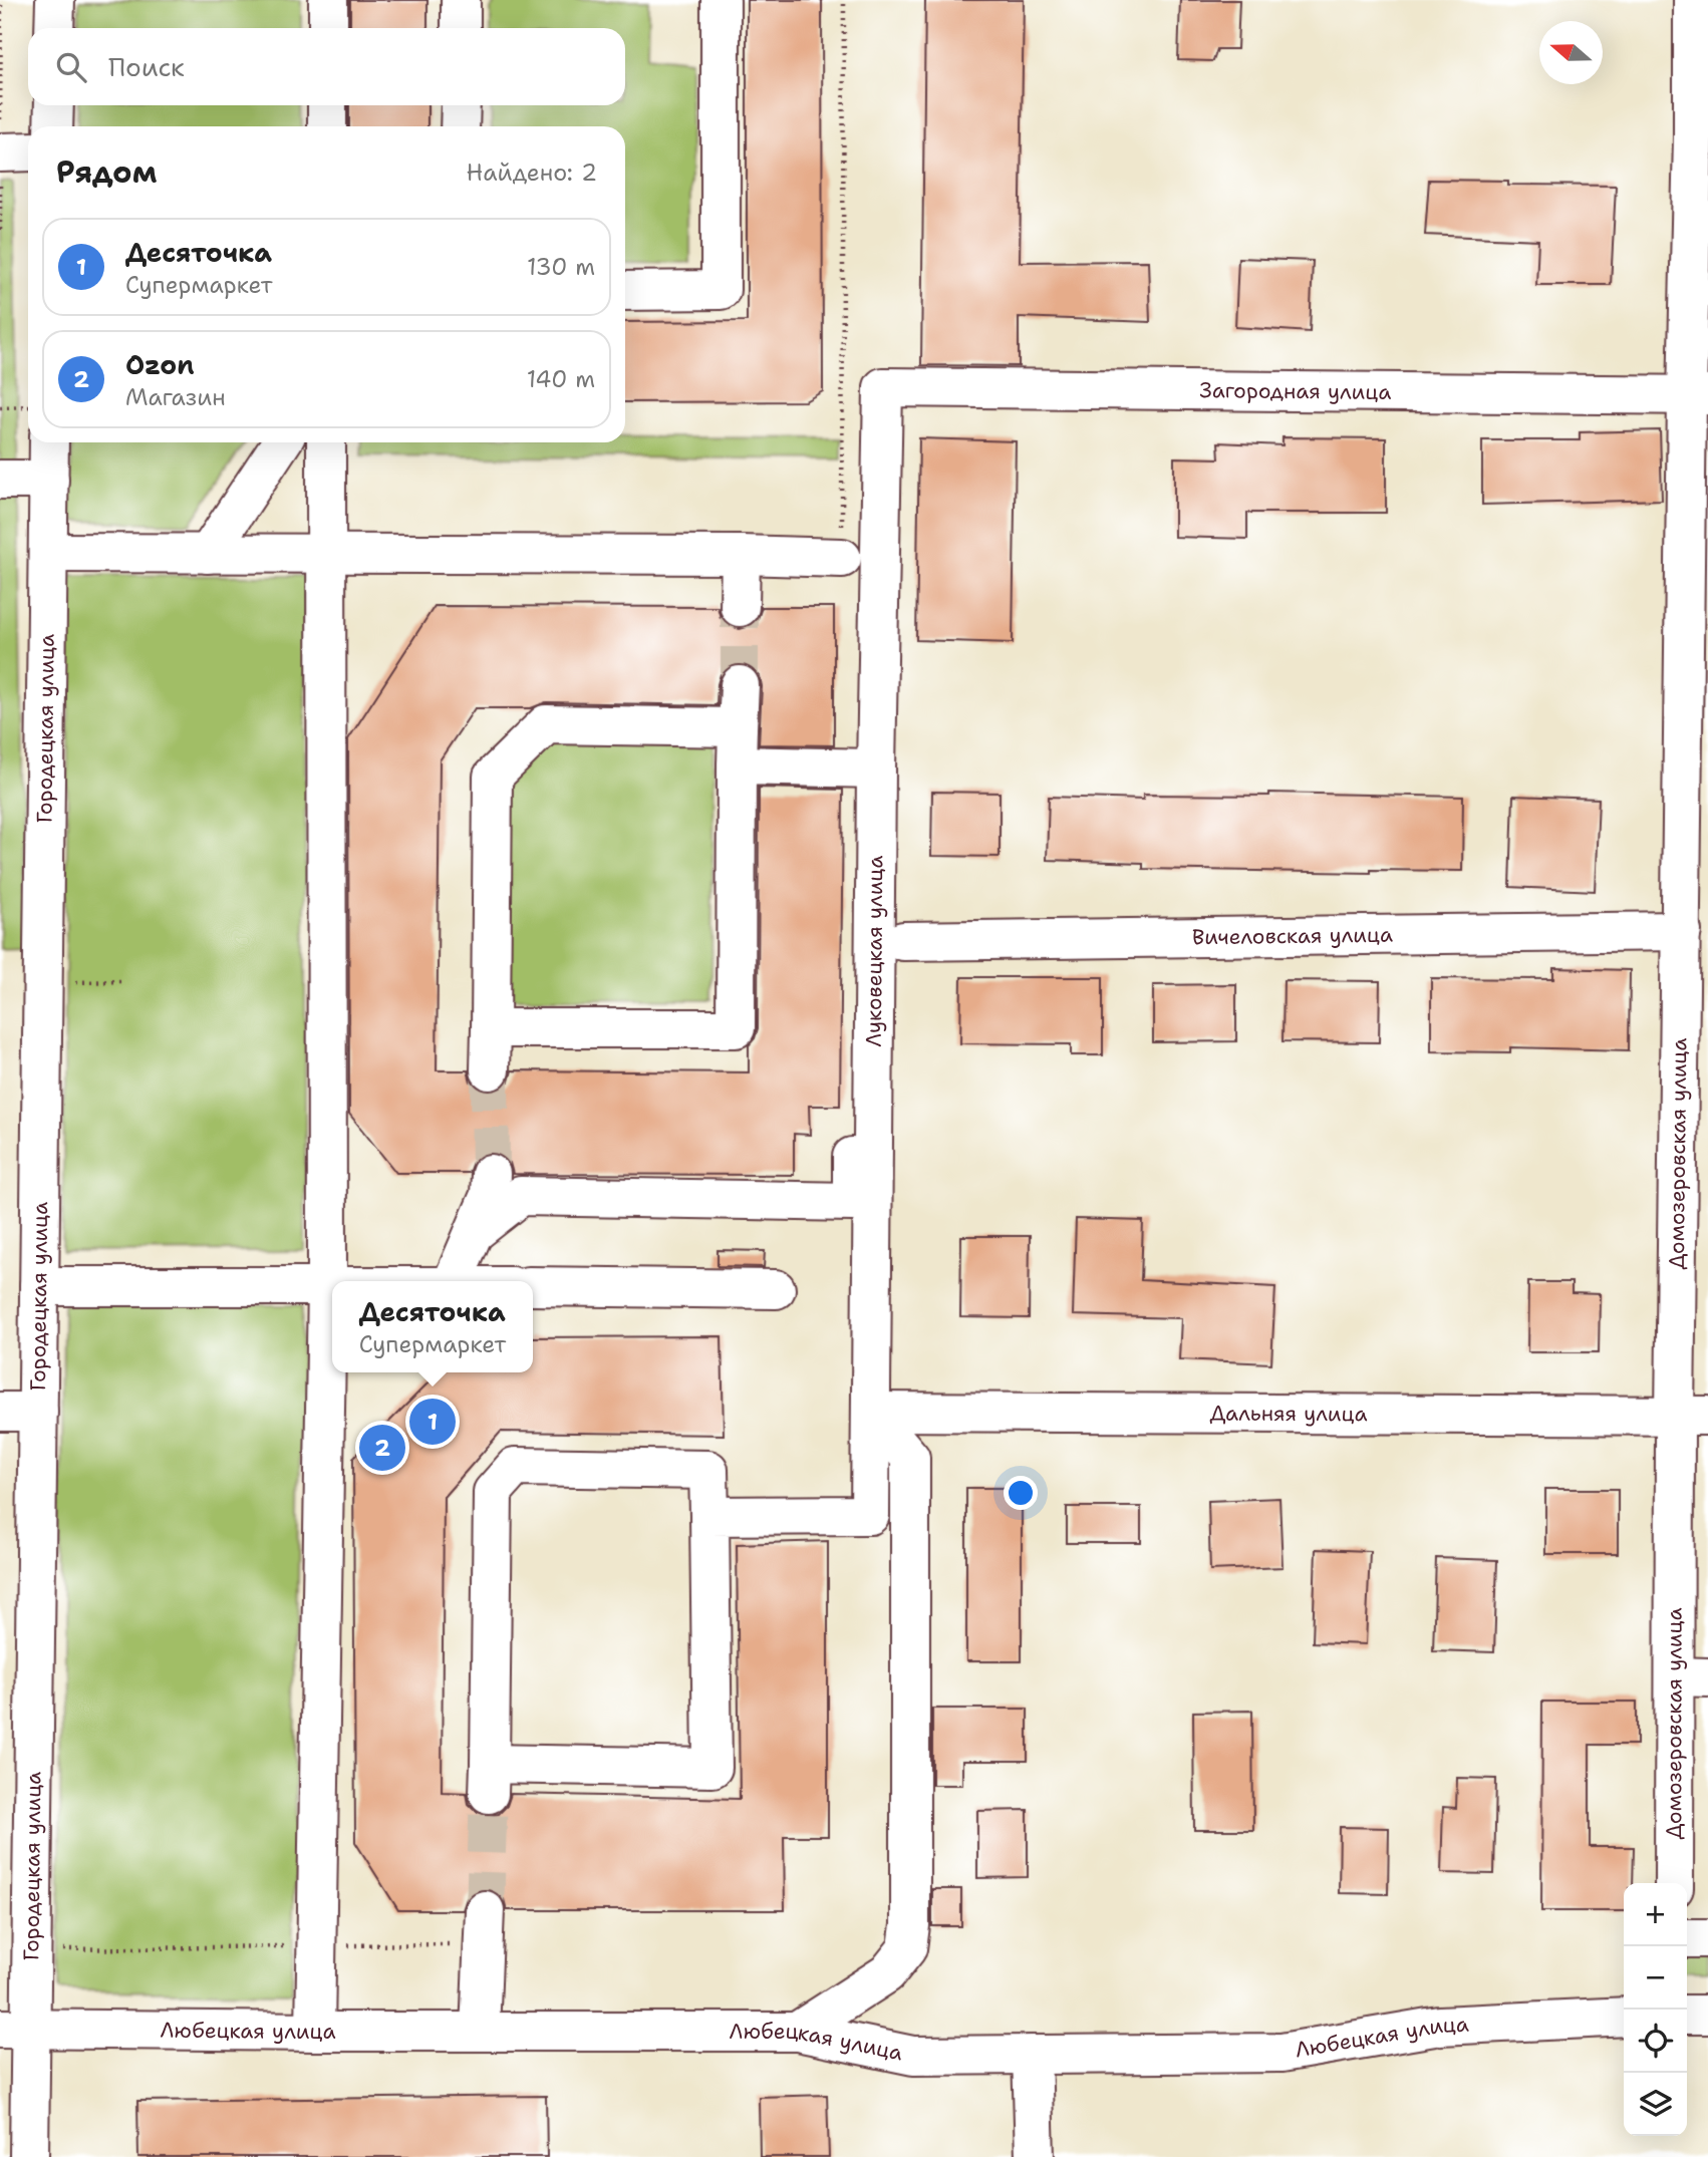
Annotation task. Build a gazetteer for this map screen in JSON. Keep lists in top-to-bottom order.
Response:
{
  "streets": {
    "street": [
      "Загородная улица",
      "Городецкая улица",
      "Вичеловская улица",
      "Луковецкая улица",
      "Домозеровская улица",
      "Дальняя улица",
      "Любецкая улица"
    ]
  },
  "crossings": [
    ["Загородная улица", "Луковецкая улица"],
    ["Загородная улица", "Домозеровская улица"],
    ["Городецкая улица", "Любецкая улица"],
    ["Вичеловская улица", "Домозеровская улица"],
    ["Луковецкая улица", "Дальняя улица"],
    ["Домозеровская улица", "Дальняя улица"]
  ],
  "north": "left",
  "page": {
    "search": "Поиск",
    "heading": ["Рядом", "Найдено: 2"],
    "list": [
      {
        "mark": "1",
        "name": "Десяточка",
        "note": "Супермаркет",
        "value": "130 m"
      },
      {
        "mark": "2",
        "name": "Ozon",
        "note": "Магазин",
        "value": "140 m"
      }
    ],
    "popup": ["Десяточка", "Супермаркет"],
    "pins": ["1", "2"],
    "map_buttons": ["+", "−"]
  }
}
